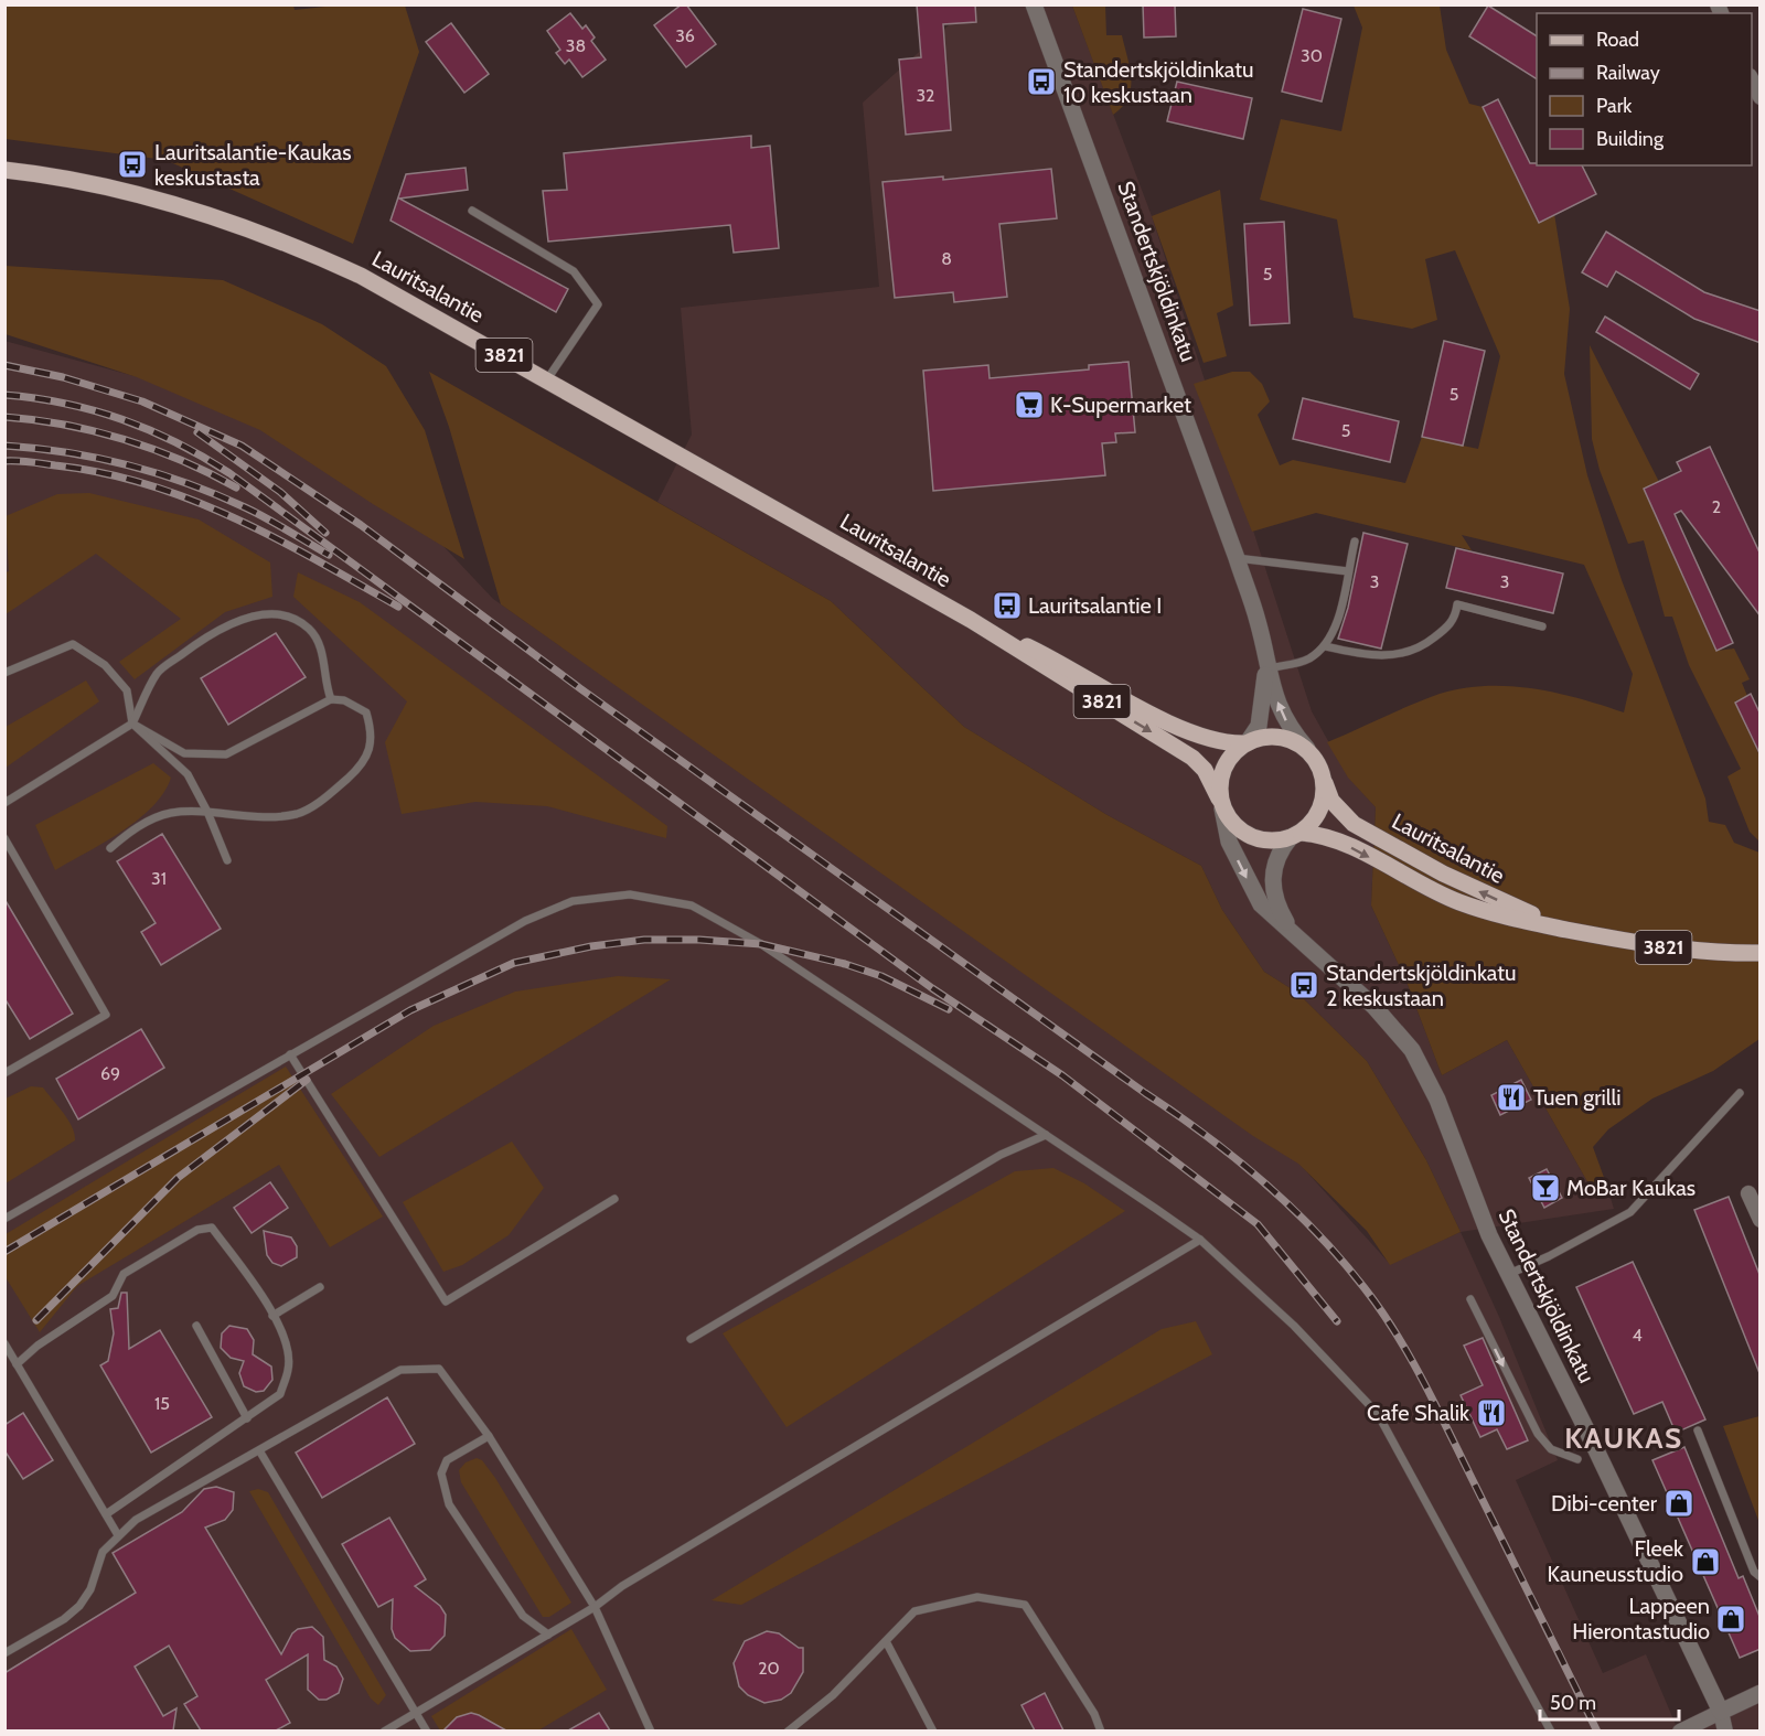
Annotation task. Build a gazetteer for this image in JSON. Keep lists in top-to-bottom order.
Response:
{
  "streets": {
    "main road": ["Lauritsalantie", "3821"],
    "street": ["Standertskjöldinkatu"]
  },
  "crossings": [
    ["Standertskjöldinkatu", "Lauritsalantie"]
  ],
  "districts": ["KAUKAS"],
  "places": {
    "bus stop": [
      "Standertskjöldinkatu 10 keskustaan",
      "Lauritsalantie-Kaukas keskustasta",
      "Lauritsalantie I",
      "Standertskjöldinkatu 2 keskustaan"
    ],
    "supermarket": ["K-Supermarket"],
    "restaurant": ["Tuen grilli", "Cafe Shalik"],
    "bar": ["MoBar Kaukas"],
    "shop": ["Dibi-center", "Fleek Kauneusstudio", "Lappeen Hierontastudio"]
  },
  "house_numbers": [
    "36",
    "38",
    "30",
    "32",
    "8",
    "5",
    "5",
    "5",
    "2",
    "3",
    "3",
    "31",
    "69",
    "4",
    "15",
    "20"
  ],
  "legend": [
    "Road",
    "Railway",
    "Park",
    "Building"
  ],
  "scale_bar": "50 m"
}
